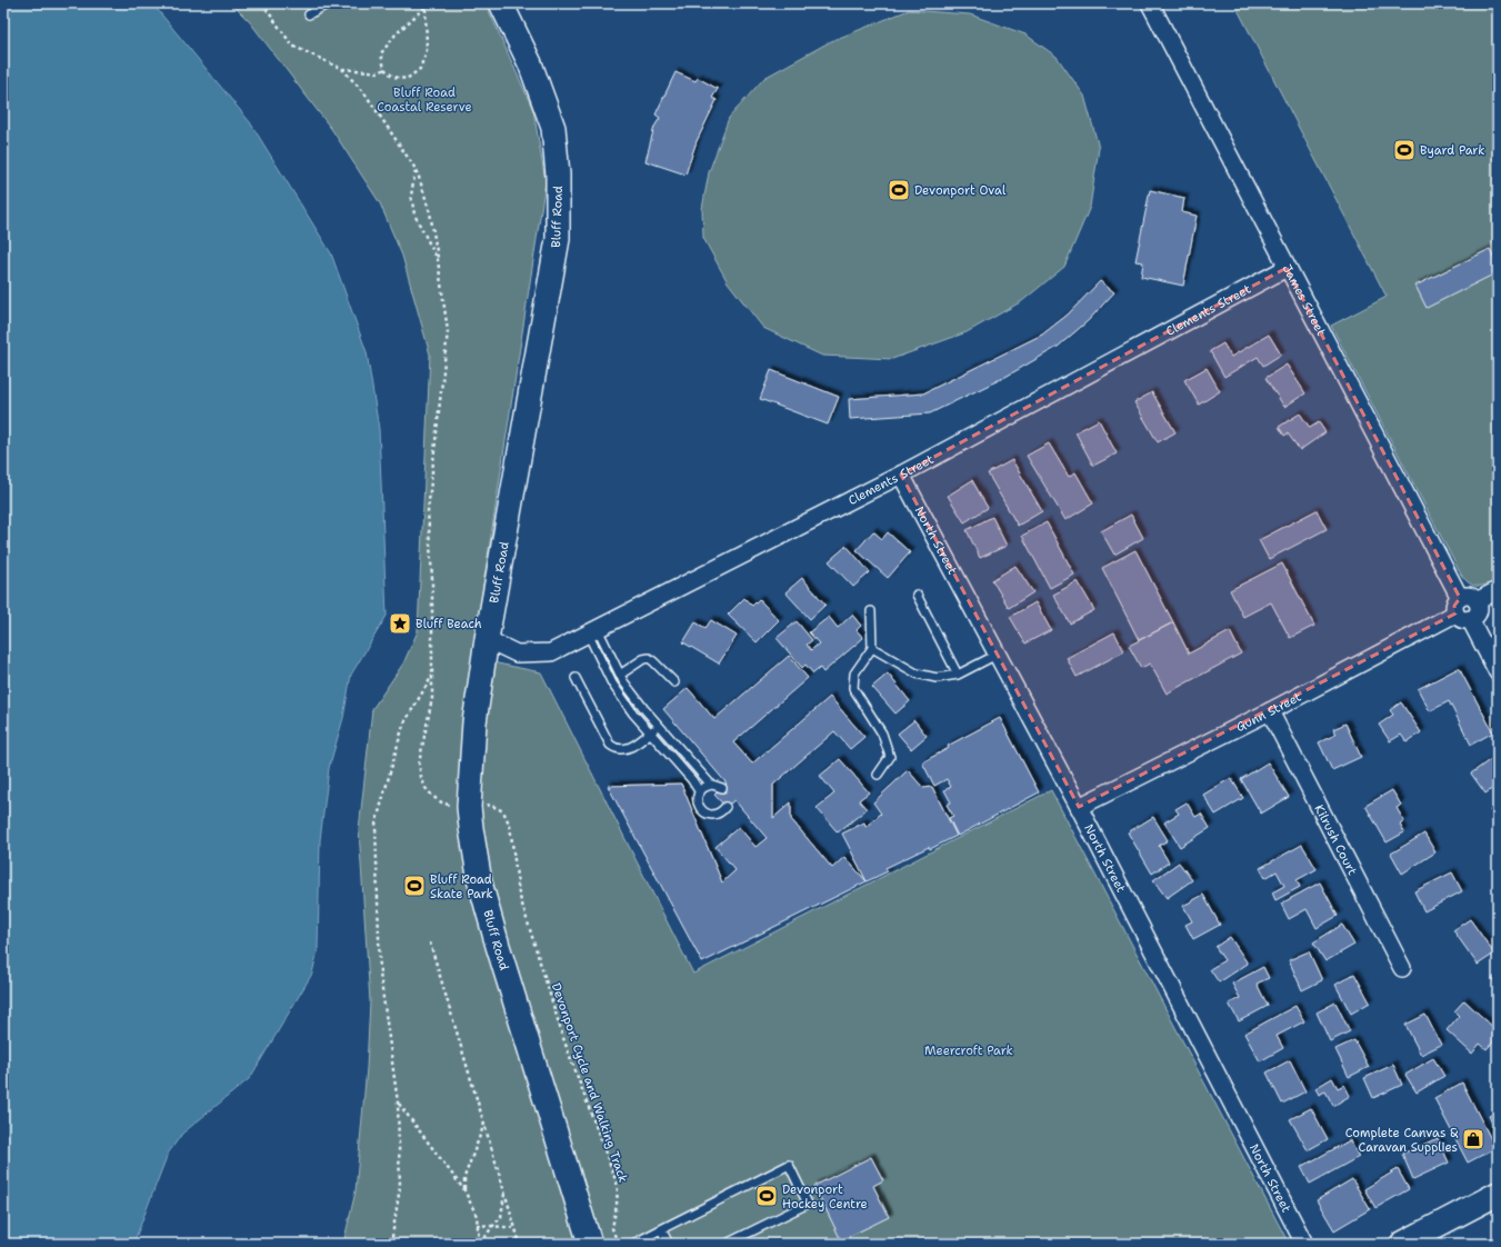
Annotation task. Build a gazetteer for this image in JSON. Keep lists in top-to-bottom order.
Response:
{
  "streets": {
    "street": [
      "Bluff Road",
      "James Street",
      "Clements Street",
      "North Street",
      "Gunn Street",
      "Kilrush Court"
    ],
    "path": ["Devonport Cycle and Walking Track"]
  },
  "crossings": [
    ["Bluff Road", "Clements Street"],
    ["Bluff Road", "Devonport Cycle and Walking Track"],
    ["James Street", "Clements Street"],
    ["James Street", "Gunn Street"],
    ["Clements Street", "North Street"],
    ["North Street", "Gunn Street"],
    ["Gunn Street", "Kilrush Court"]
  ],
  "parks": ["Bluff Road Coastal Reserve", "Meercroft Park"],
  "places": {
    "sports": [
      "Byard Park",
      "Devonport Oval",
      "Bluff Road Skate Park",
      "Devonport Hockey Centre"
    ],
    "place": ["Bluff Beach"],
    "shop": ["Complete Canvas & Caravan Supplies"]
  }
}
